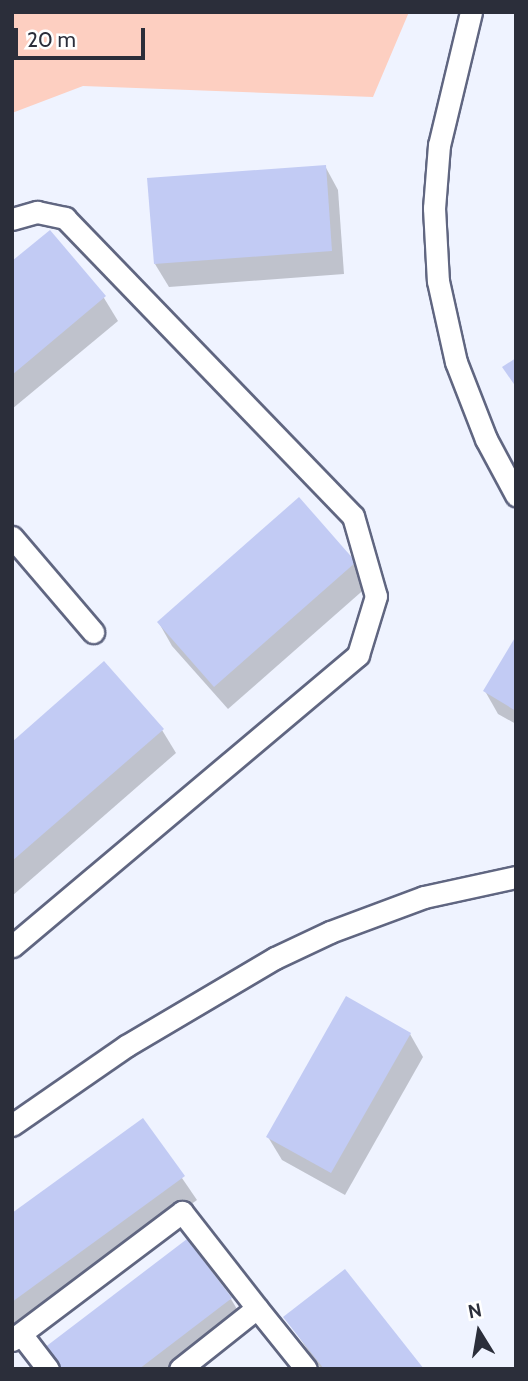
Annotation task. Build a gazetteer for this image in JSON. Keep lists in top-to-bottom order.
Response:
{
  "scale_bar": "20 m",
  "north": "top"
}
